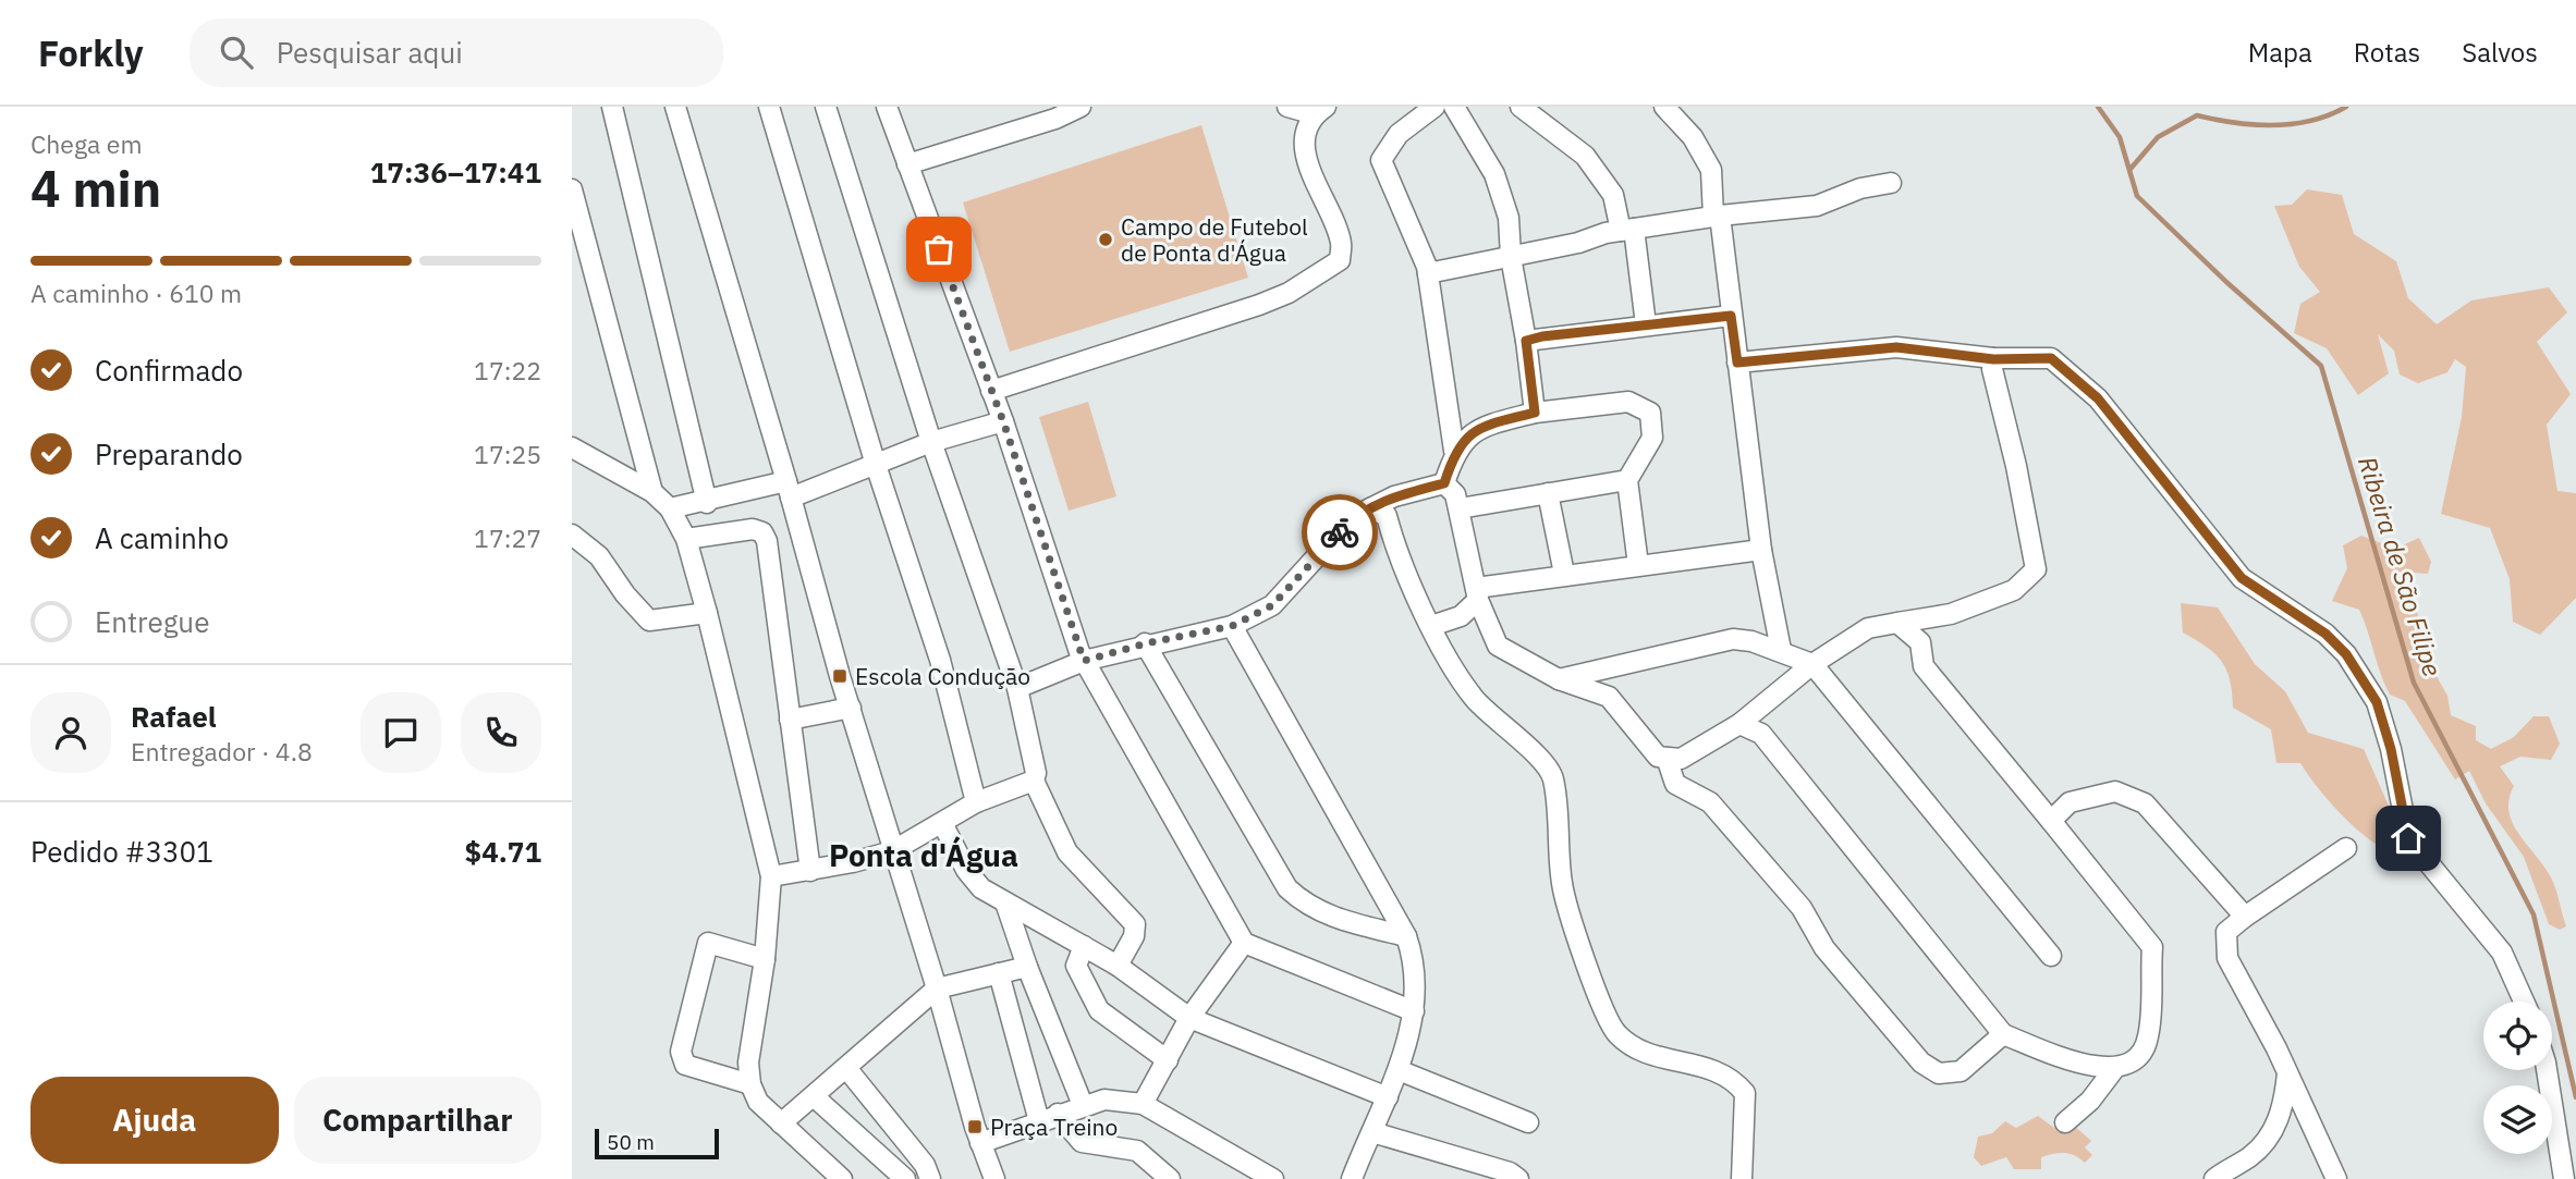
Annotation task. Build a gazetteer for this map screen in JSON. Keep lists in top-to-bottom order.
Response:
{
  "districts": ["Ponta d'Água"],
  "water": ["Ribeira de São Filipe"],
  "places": {
    "other": ["Campo de Futebol de Ponta d'Água"],
    "transit": ["Escola Condução", "Praça Treino"]
  },
  "scale_bar": "50 m",
  "page": {
    "header": "Forkly",
    "search": "Pesquisar aqui",
    "nav": ["Mapa", "Rotas", "Salvos"],
    "heading": ["4 min", "Chega em", "17:36–17:41"],
    "panel": [
      "Rafael",
      "Entregador · 4.8",
      "Pedido #3301",
      "$4.71"
    ],
    "bar": "A caminho · 610 m",
    "list": [
      ["Confirmado", "17:22"],
      ["Preparando", "17:25"],
      ["A caminho", "17:27"],
      "Entregue"
    ],
    "buttons": ["Ajuda", "Compartilhar"],
    "scale": "50 m"
  }
}
